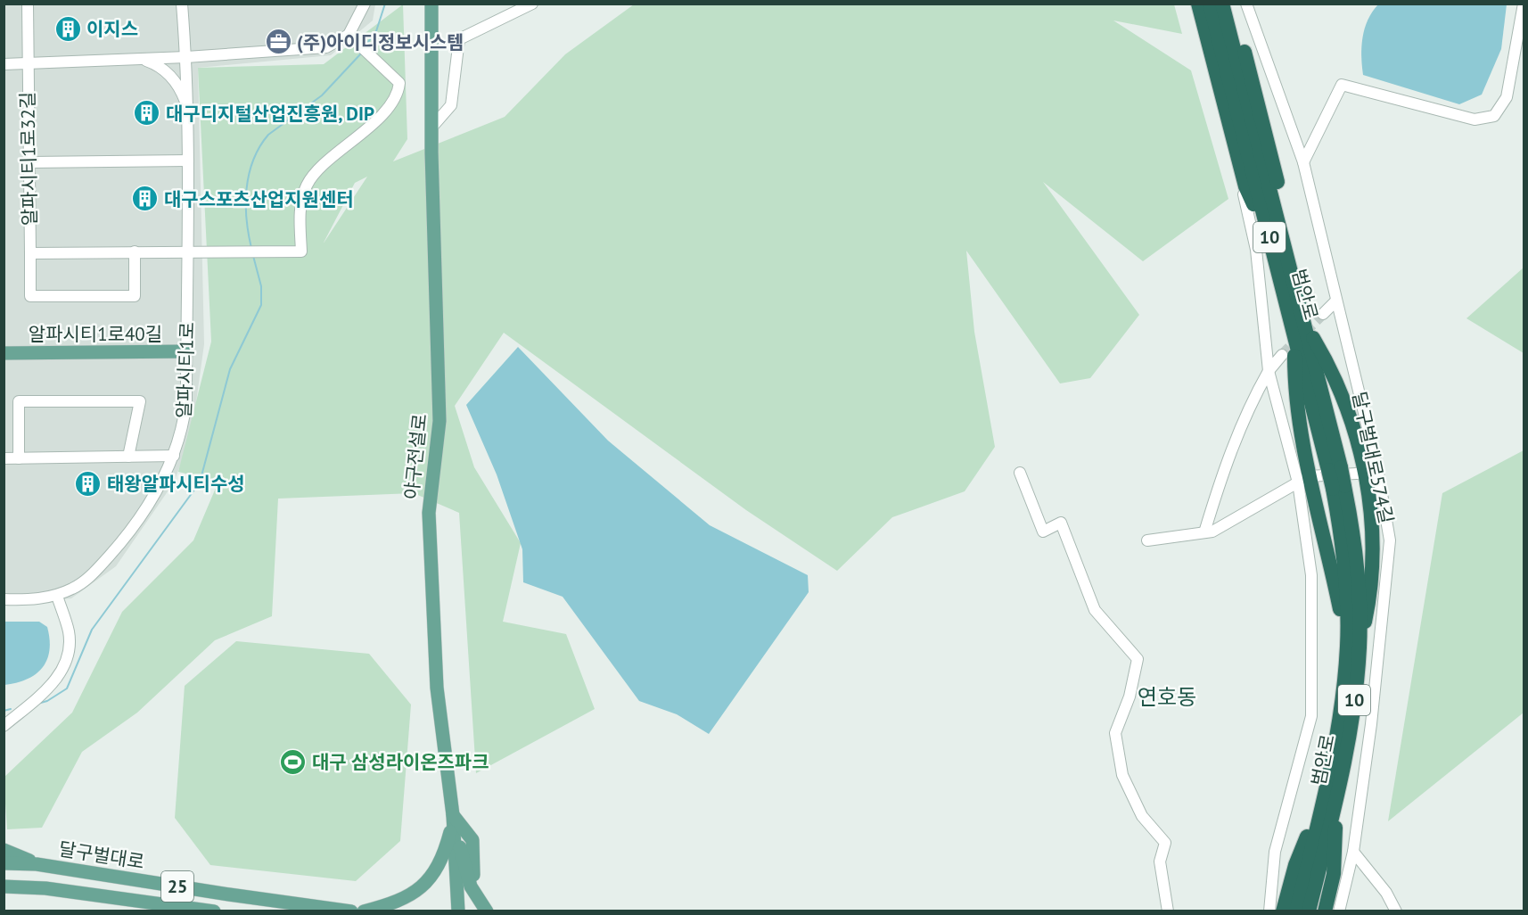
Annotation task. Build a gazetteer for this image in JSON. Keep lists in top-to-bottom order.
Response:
{
  "streets": {
    "highway": ["10", "범안로"],
    "main road": [
      "알파시티1로40길",
      "야구전설로",
      "달구벌대로",
      "25"
    ],
    "street": ["알파시티1로32길", "알파시티1로", "달구벌대로574길"]
  },
  "crossings": [
    ["알파시티1로32길", "알파시티1로"],
    ["알파시티1로40길", "알파시티1로"]
  ],
  "districts": ["연호동"],
  "places": {
    "building": [
      "이지스",
      "대구디지털산업진흥원, DIP",
      "대구스포츠산업지원센터",
      "태왕알파시티수성"
    ],
    "office": ["(주)아이디정보시스템"],
    "sports": ["대구 삼성라이온즈파크"]
  }
}
